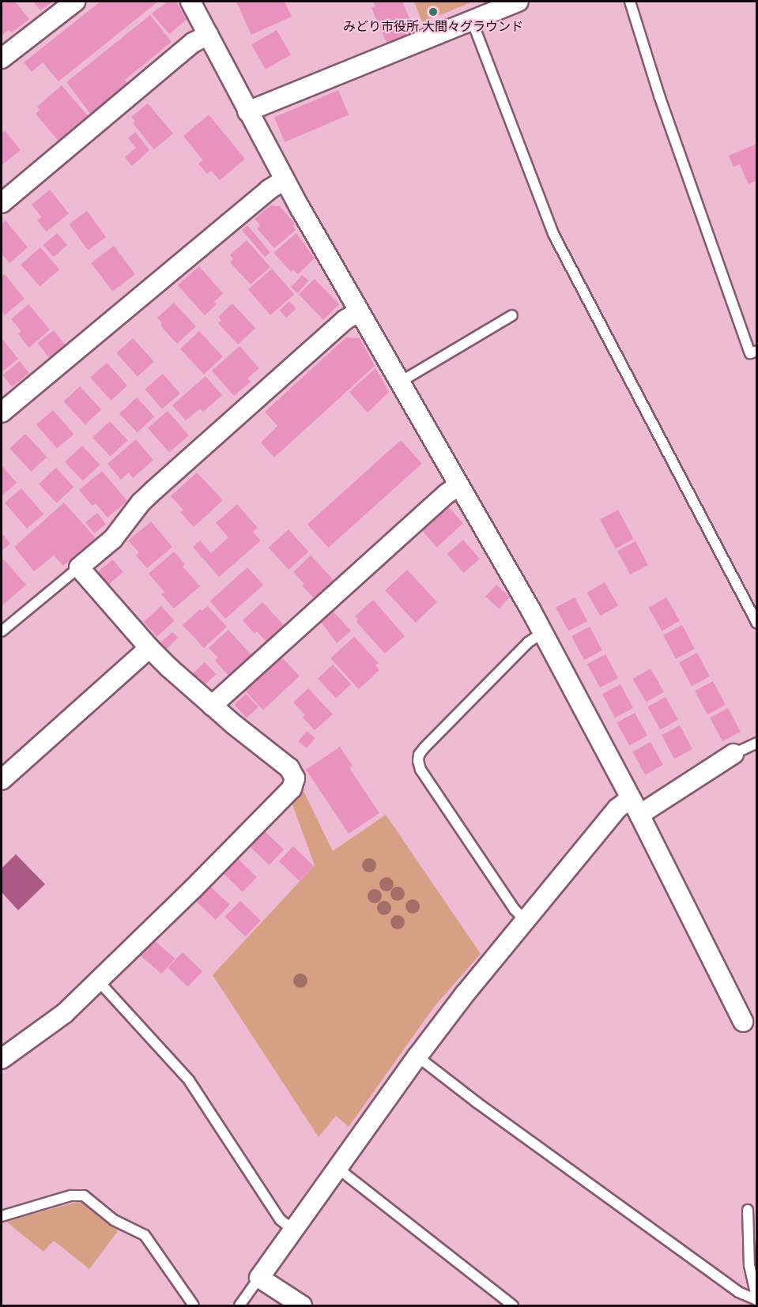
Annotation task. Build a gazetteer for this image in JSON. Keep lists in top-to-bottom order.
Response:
{
  "places": ["みどり市役所 大間々グラウンド"]
}
